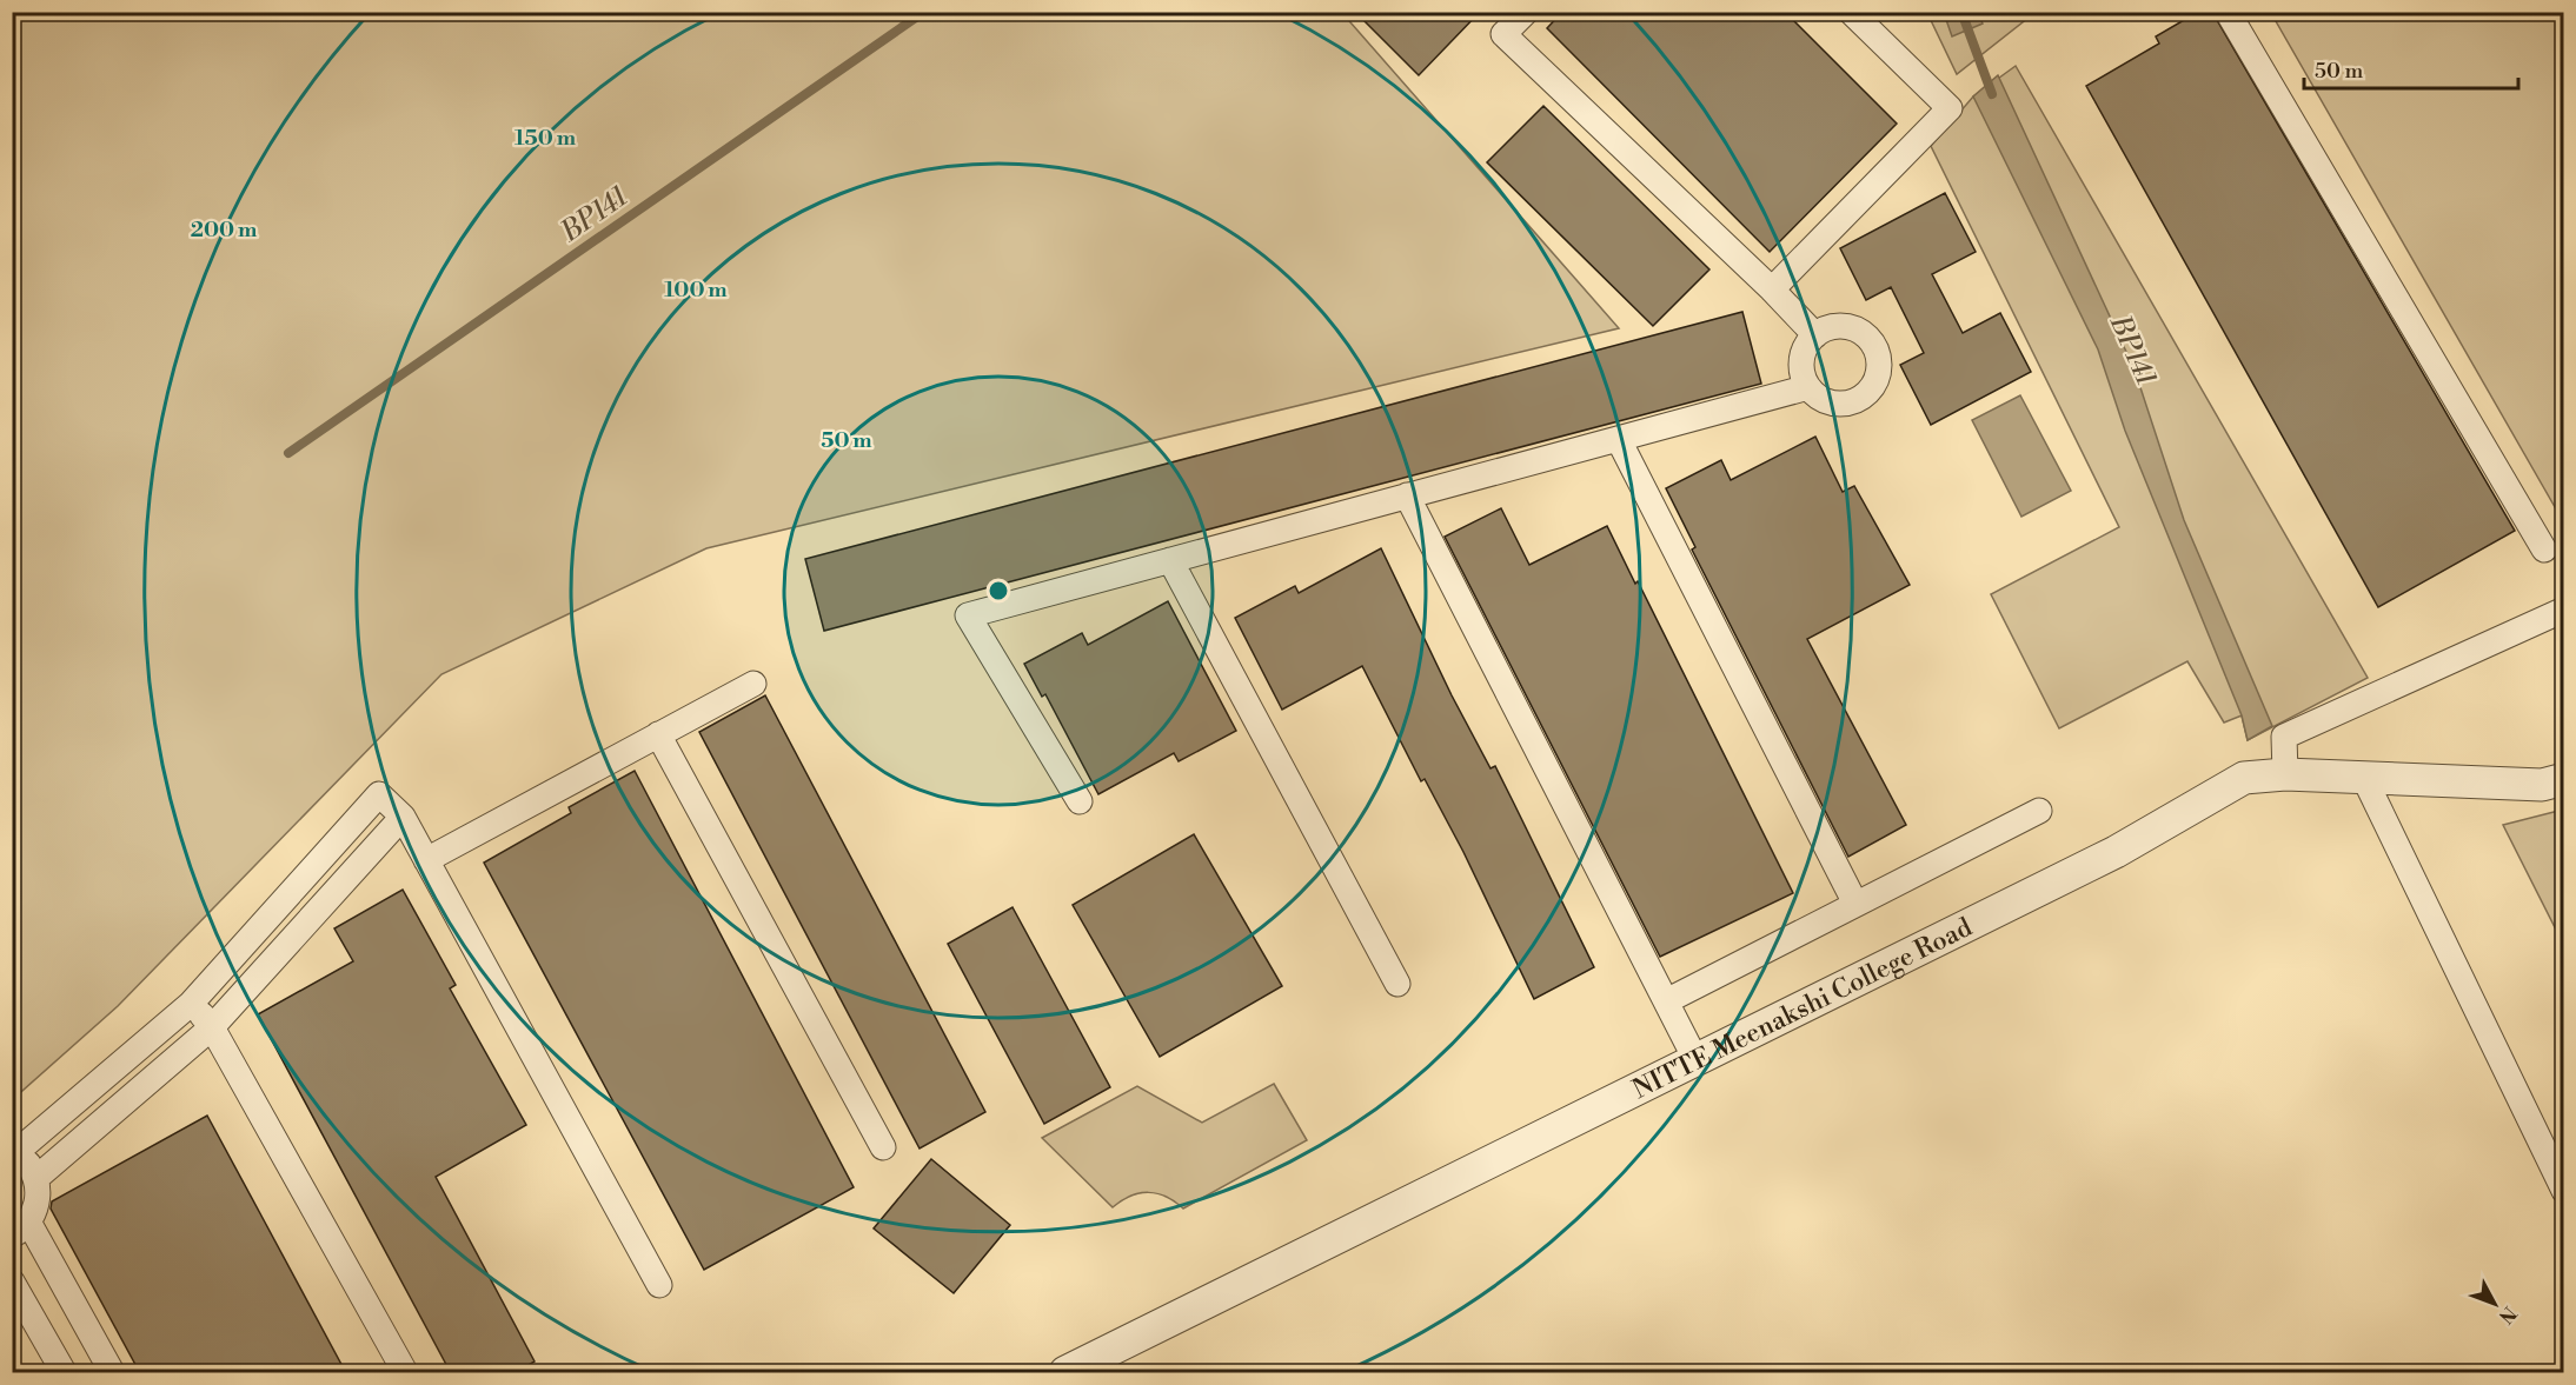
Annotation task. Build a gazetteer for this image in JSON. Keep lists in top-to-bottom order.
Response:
{
  "streets": {
    "street": ["NITTE Meenakshi College Road"]
  },
  "water": ["BP141"],
  "scale_bar": "50 m",
  "north": "bottom right",
  "rings": [
    "150 m",
    "200 m",
    "100 m",
    "50 m"
  ]
}
